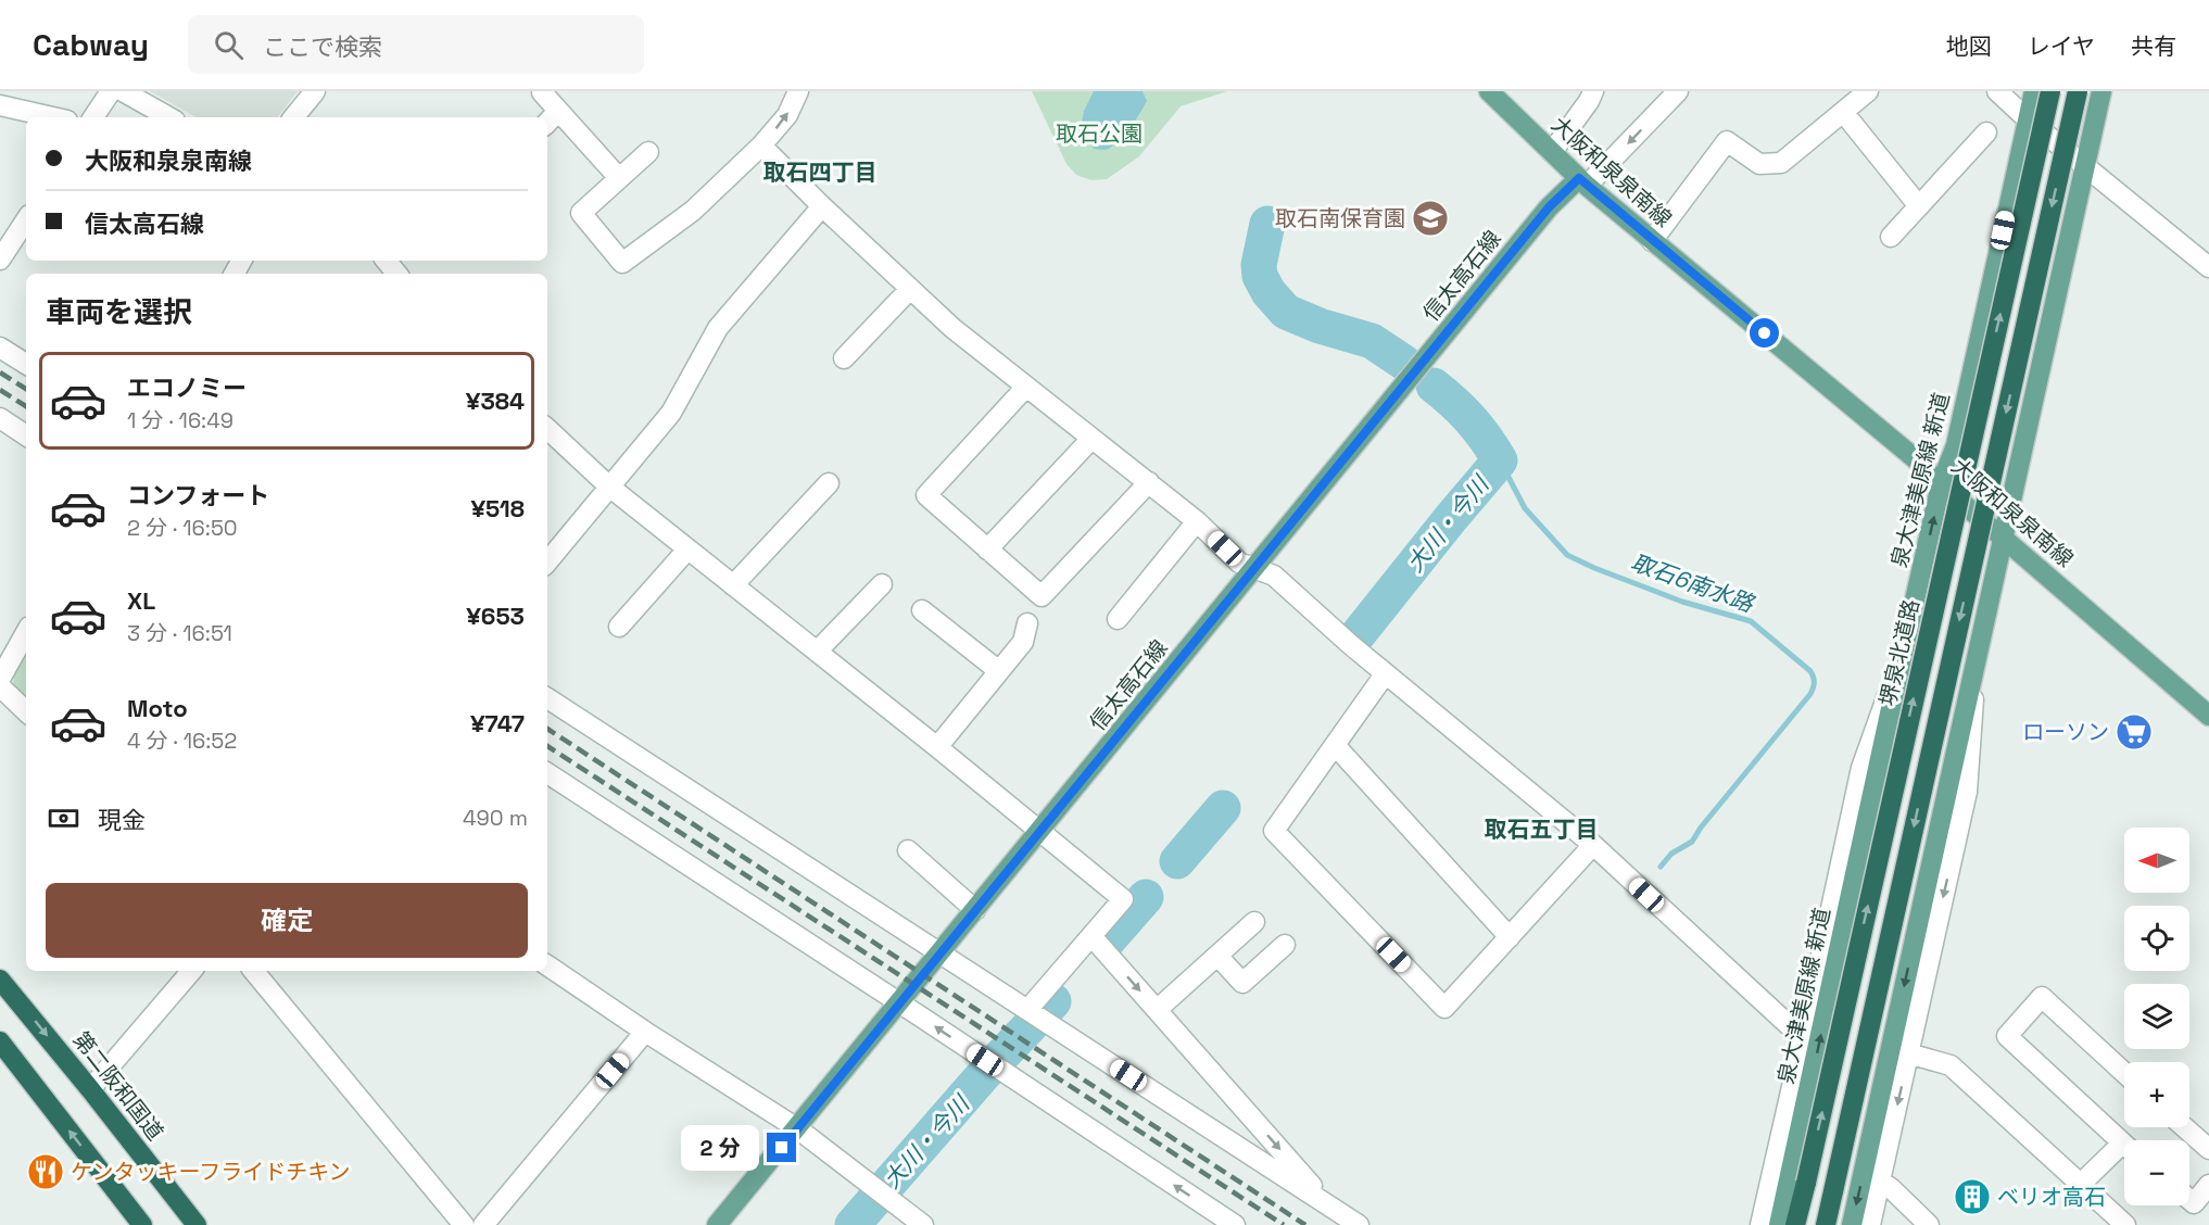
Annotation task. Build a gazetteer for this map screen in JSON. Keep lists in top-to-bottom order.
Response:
{
  "streets": {
    "highway": ["堺泉北道路", "第二阪和国道"],
    "main road": ["大阪和泉泉南線", "信太高石線", "泉大津美原線 新道"]
  },
  "crossings": [
    ["大阪和泉泉南線", "信太高石線"],
    ["大阪和泉泉南線", "泉大津美原線 新道"]
  ],
  "districts": ["取石四丁目", "取石五丁目"],
  "water": ["大川・今川", "取石6南水路"],
  "parks": ["取石公園"],
  "places": {
    "school or university": ["取石南保育園"],
    "supermarket": ["ローソン"],
    "restaurant": ["ケンタッキーフライドチキン"],
    "building": ["ベリオ高石"]
  },
  "north": "left",
  "page": {
    "header": "Cabway",
    "search": "ここで検索",
    "nav": ["地図", "レイヤ", "共有"],
    "banner": ["大阪和泉泉南線", "信太高石線"],
    "heading": "車両を選択",
    "list": [
      {
        "name": "エコノミー",
        "note": "1 分 · 16:49",
        "value": "¥384"
      },
      {
        "name": "コンフォート",
        "note": "2 分 · 16:50",
        "value": "¥518"
      },
      {
        "name": "XL",
        "note": "3 分 · 16:51",
        "value": "¥653"
      },
      {
        "name": "Moto",
        "note": "4 分 · 16:52",
        "value": "¥747"
      }
    ],
    "pay": ["現金", "490 m"],
    "map_buttons": ["+", "−"],
    "buttons": "確定",
    "bubble": "2 分"
  }
}
